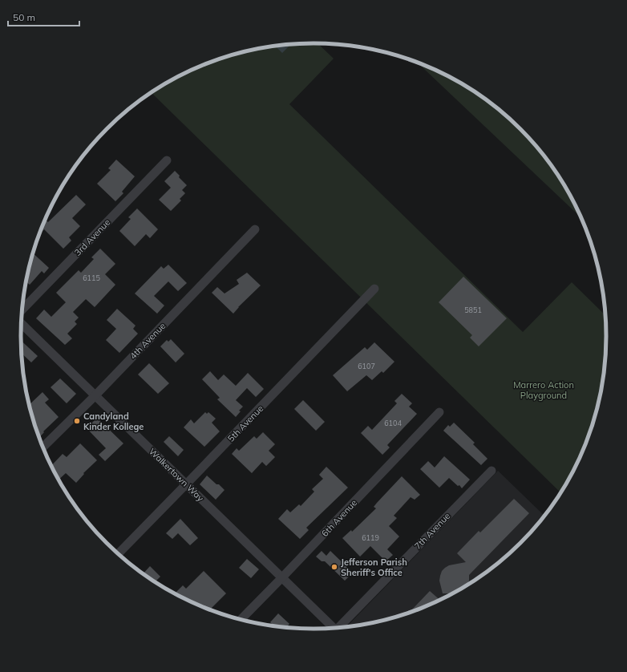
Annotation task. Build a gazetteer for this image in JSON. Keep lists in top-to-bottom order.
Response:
{
  "streets": {
    "street": [
      "3rd Avenue",
      "4th Avenue",
      "5th Avenue",
      "Walkertown Way",
      "6th Avenue",
      "7th Avenue"
    ]
  },
  "crossings": [
    ["4th Avenue", "Walkertown Way"],
    ["5th Avenue", "Walkertown Way"],
    ["Walkertown Way", "6th Avenue"]
  ],
  "parks": ["Marrero Action Playground"],
  "places": ["Candyland Kinder Kollege", "Jefferson Parish Sheriff's Office"],
  "house_numbers": [
    "6115",
    "5851",
    "6107",
    "6104",
    "6119"
  ],
  "scale_bar": "50 m"
}
